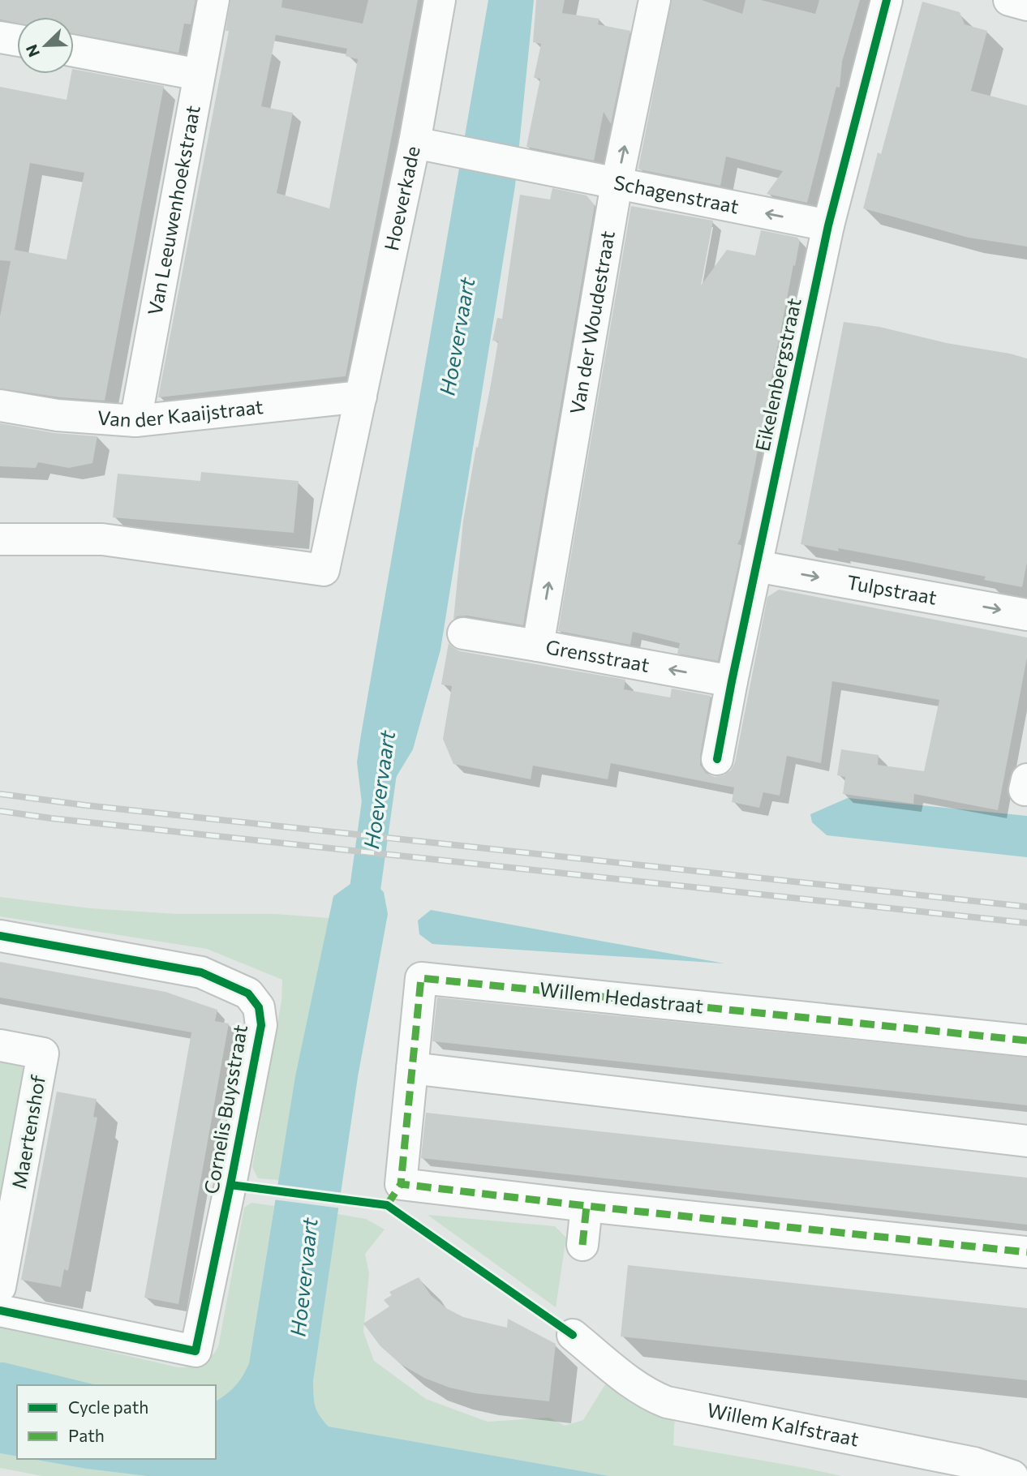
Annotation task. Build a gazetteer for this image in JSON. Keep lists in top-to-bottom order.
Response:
{
  "streets": {
    "street": [
      "Schagenstraat",
      "Hoeverkade",
      "Van Leeuwenhoekstraat",
      "Van der Woudestraat",
      "Eikelenbergstraat",
      "Van der Kaaijstraat",
      "Tulpstraat",
      "Grensstraat",
      "Willem Hedastraat",
      "Cornelis Buysstraat",
      "Maertenshof",
      "Willem Kalfstraat"
    ]
  },
  "crossings": [
    ["Schagenstraat", "Hoeverkade"],
    ["Schagenstraat", "Van der Woudestraat"],
    ["Schagenstraat", "Eikelenbergstraat"],
    ["Hoeverkade", "Van der Kaaijstraat"],
    ["Van Leeuwenhoekstraat", "Van der Kaaijstraat"],
    ["Van der Woudestraat", "Grensstraat"],
    ["Eikelenbergstraat", "Tulpstraat"],
    ["Eikelenbergstraat", "Grensstraat"]
  ],
  "one_way": [
    "Schagenstraat",
    "Van der Woudestraat",
    "Tulpstraat",
    "Grensstraat"
  ],
  "water": ["Hoevervaart"],
  "legend": ["Cycle path", "Path"],
  "north": "bottom left"
}
